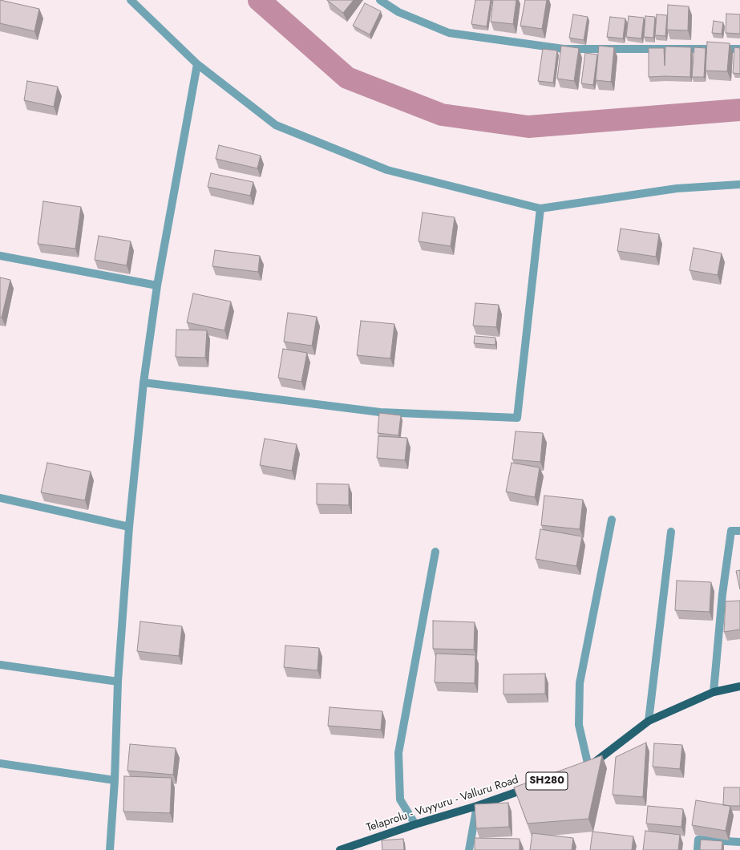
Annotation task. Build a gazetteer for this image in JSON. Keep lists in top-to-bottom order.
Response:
{
  "streets": {
    "main road": ["SH280", "Telaprolu - Vuyyuru - Valluru Road"]
  }
}
